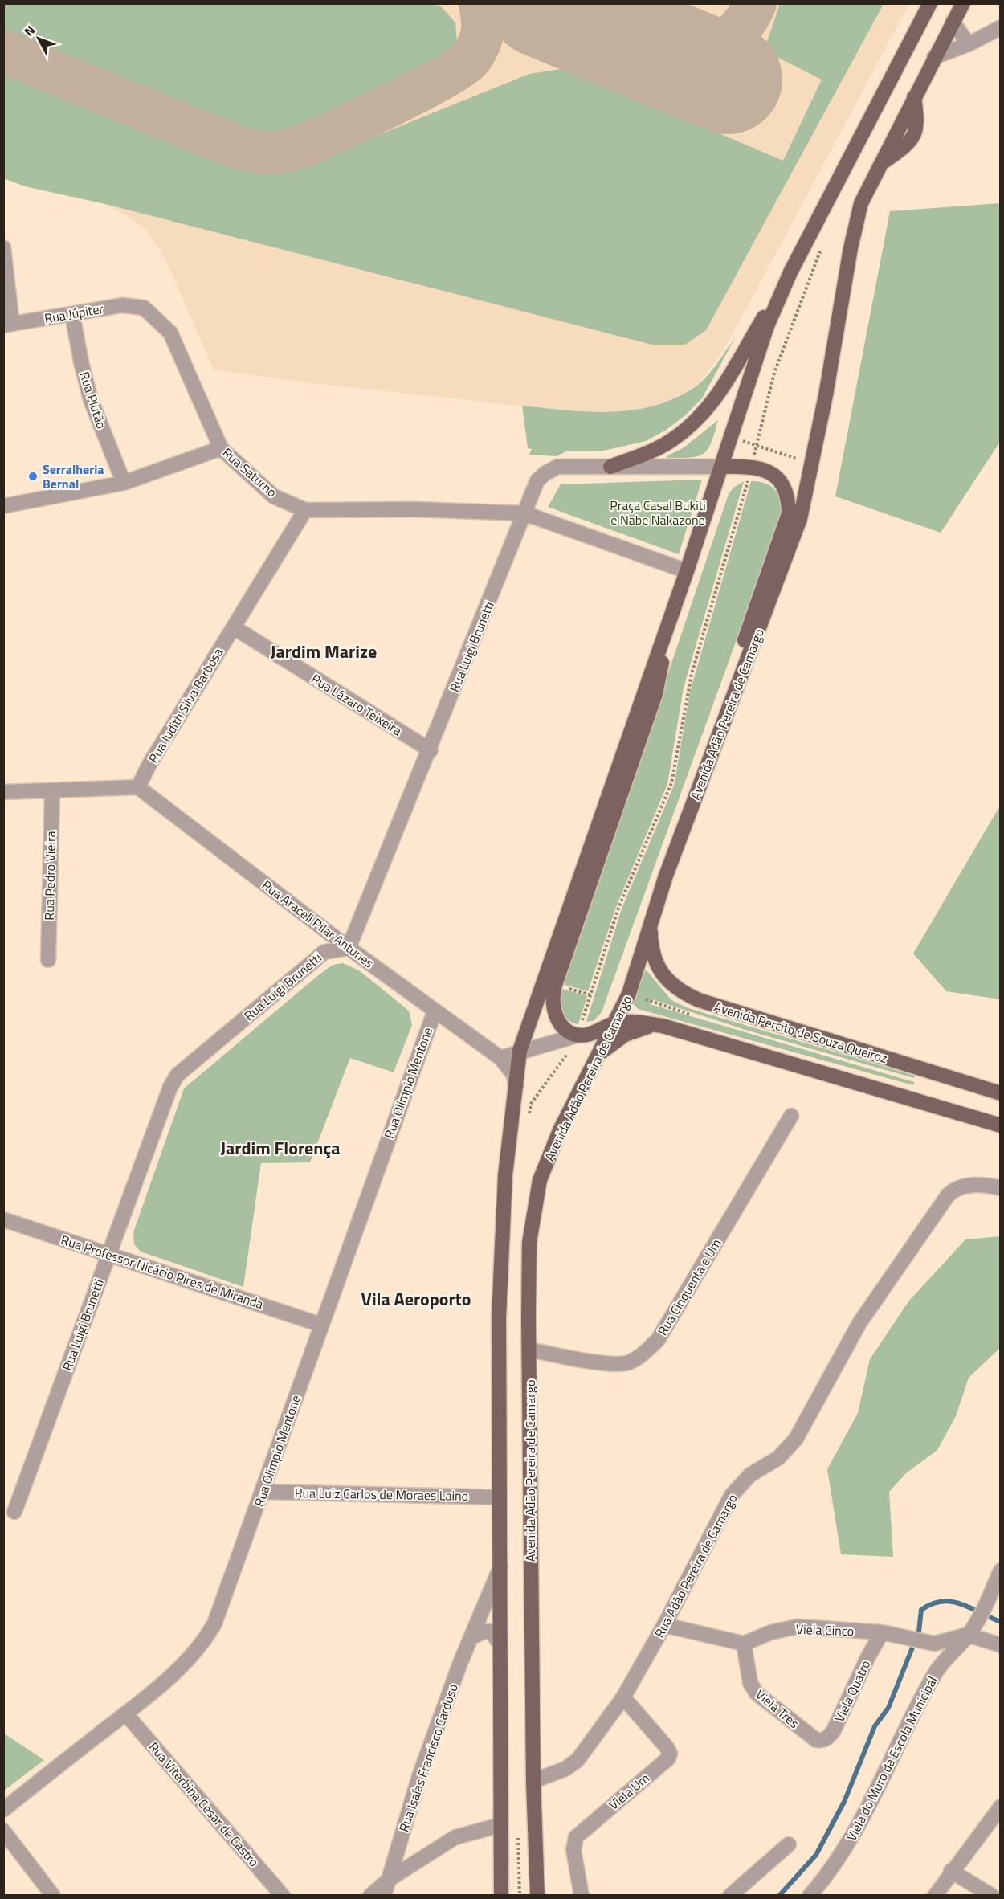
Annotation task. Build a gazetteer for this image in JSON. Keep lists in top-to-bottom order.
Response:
{
  "streets": {
    "main road": ["Avenida Adão Pereira de Camargo", "Avenida Percito de Souza Queiroz"],
    "street": [
      "Rua Júpiter",
      "Rua Plutão",
      "Rua Saturno",
      "Rua Luigi Brunetti",
      "Rua Lázaro Teixeira",
      "Rua Judith Silva Barbosa",
      "Rua Pedro Vieira",
      "Rua Araceli Pilar Antunes",
      "Rua Olimpio Mentone",
      "Rua Professor Nicácio Pires de Miranda",
      "Rua Cinquenta e Um",
      "Rua Luiz Carlos de Moraes Laino",
      "Rua Adão Pereira de Camargo",
      "Viela Cinco",
      "Viela Quatro",
      "Viela Tres",
      "Rua Isaías Francisco Cardoso",
      "Viela do Muro da Escola Municipal",
      "Viela Um",
      "Rua Viterbina Cesar de Castro"
    ]
  },
  "crossings": [
    ["Rua Júpiter", "Rua Plutão"],
    ["Rua Júpiter", "Rua Saturno"],
    ["Rua Saturno", "Rua Luigi Brunetti"],
    ["Rua Saturno", "Rua Judith Silva Barbosa"],
    ["Rua Luigi Brunetti", "Rua Lázaro Teixeira"],
    ["Rua Luigi Brunetti", "Rua Araceli Pilar Antunes"],
    ["Rua Luigi Brunetti", "Rua Professor Nicácio Pires de Miranda"],
    ["Rua Lázaro Teixeira", "Rua Judith Silva Barbosa"],
    ["Rua Judith Silva Barbosa", "Rua Araceli Pilar Antunes"],
    ["Avenida Adão Pereira de Camargo", "Avenida Percito de Souza Queiroz"],
    ["Avenida Adão Pereira de Camargo", "Rua Cinquenta e Um"],
    ["Avenida Adão Pereira de Camargo", "Rua Adão Pereira de Camargo"],
    ["Rua Araceli Pilar Antunes", "Rua Olimpio Mentone"],
    ["Rua Olimpio Mentone", "Rua Professor Nicácio Pires de Miranda"],
    ["Rua Olimpio Mentone", "Rua Luiz Carlos de Moraes Laino"],
    ["Rua Olimpio Mentone", "Rua Viterbina Cesar de Castro"],
    ["Rua Adão Pereira de Camargo", "Viela Um"],
    ["Viela Cinco", "Viela Quatro"],
    ["Viela Cinco", "Viela Tres"],
    ["Viela Cinco", "Viela do Muro da Escola Municipal"],
    ["Viela Quatro", "Viela Tres"]
  ],
  "districts": ["Jardim Marize", "Jardim Florença", "Vila Aeroporto"],
  "parks": ["Praça Casal Bukiti e Nabe Nakazone"],
  "places": ["Serralheria Bernal"],
  "north": "top left"
}
